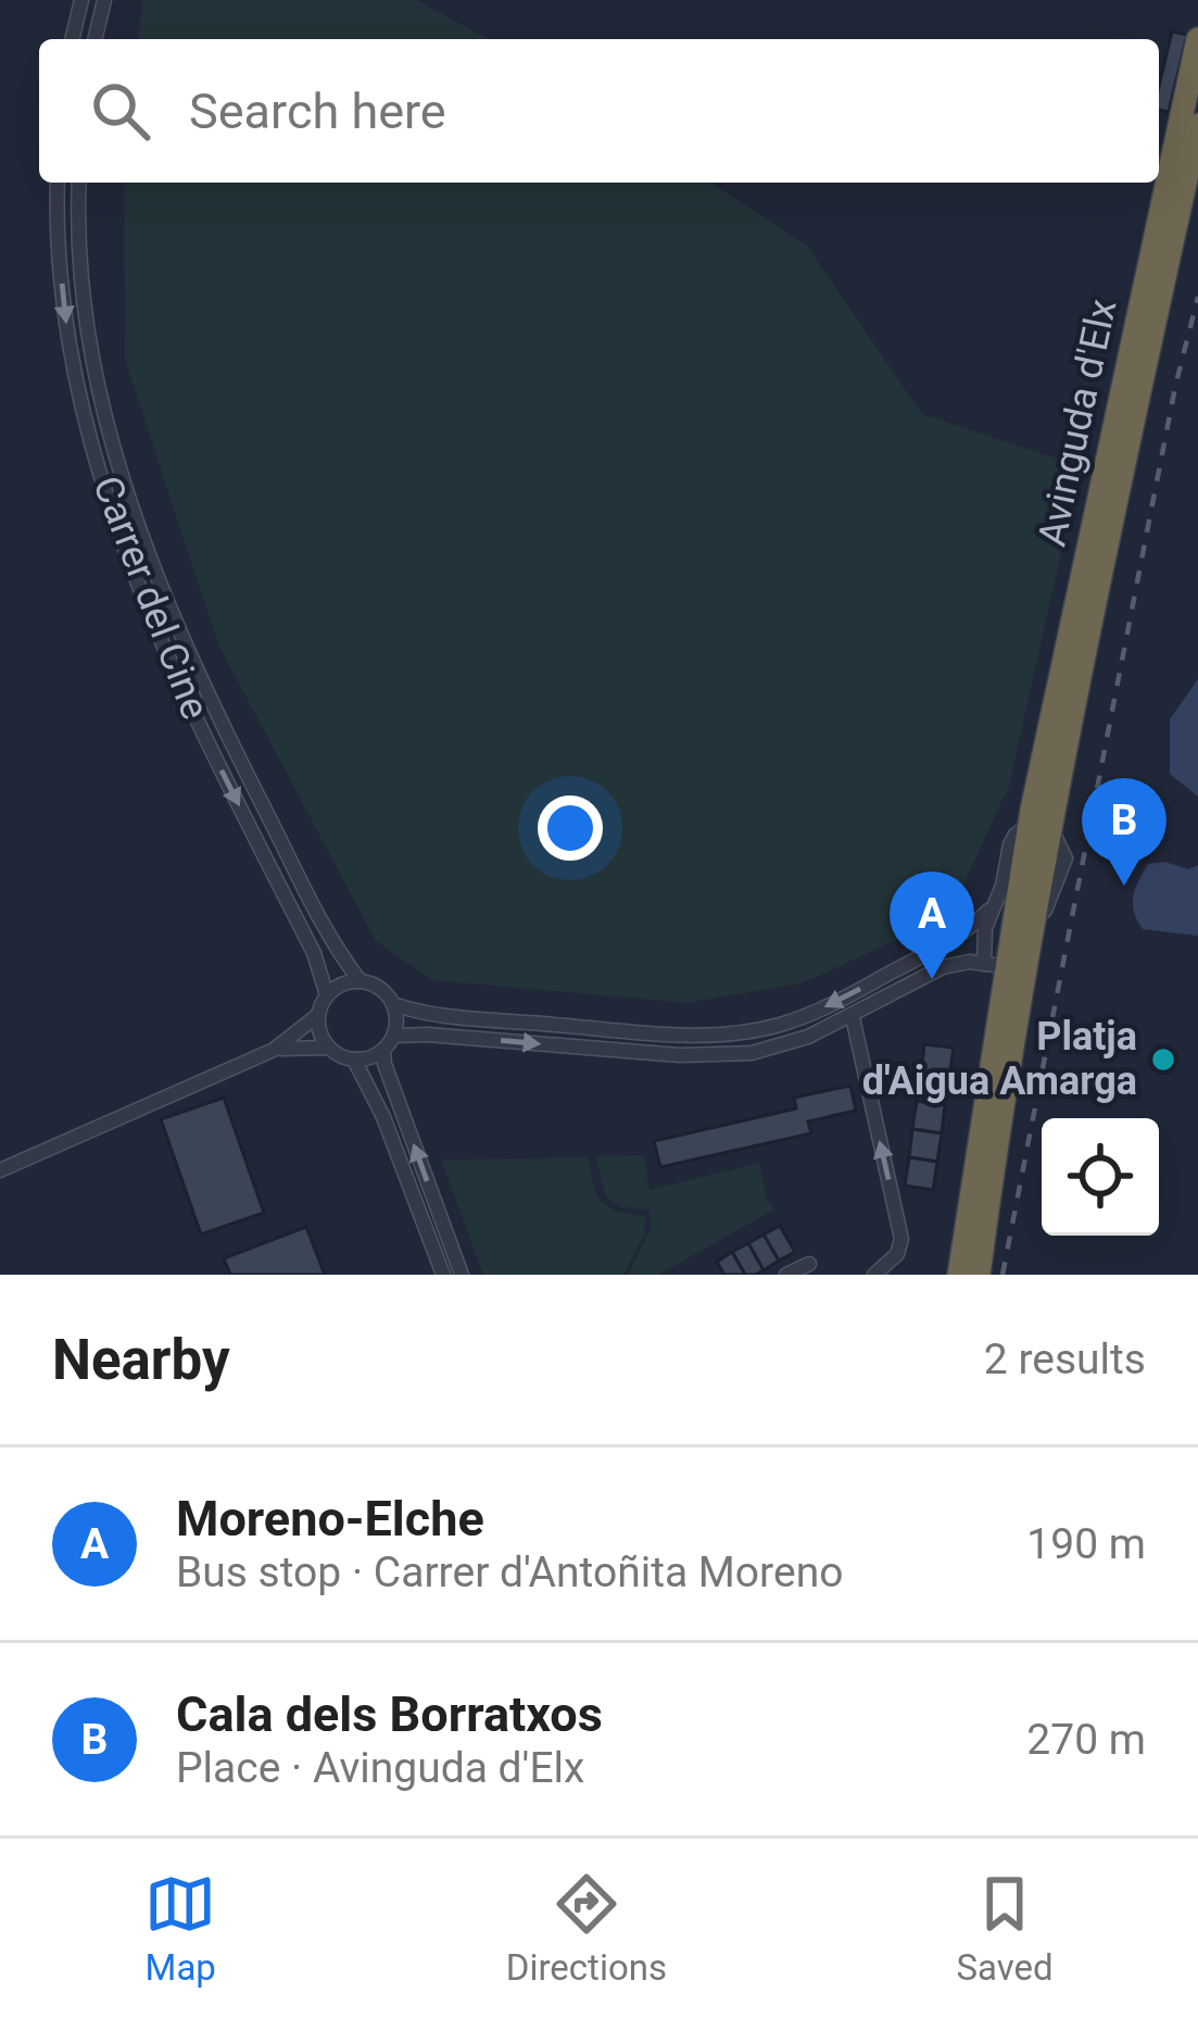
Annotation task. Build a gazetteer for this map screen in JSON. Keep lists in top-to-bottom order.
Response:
{
  "streets": {
    "highway": ["Avinguda d'Elx"],
    "street": ["Carrer del Cine"]
  },
  "places": ["Platja d'Aigua Amarga"],
  "page": {
    "search": "Search here",
    "pins": ["B", "A"],
    "heading": ["Nearby", "2 results"],
    "list": [
      {
        "mark": "A",
        "name": "Moreno-Elche",
        "note": "Bus stop · Carrer d'Antoñita Moreno",
        "value": "190 m"
      },
      {
        "mark": "B",
        "name": "Cala dels Borratxos",
        "note": "Place · Avinguda d'Elx",
        "value": "270 m"
      }
    ],
    "nav": ["Map", "Directions", "Saved"]
  }
}
